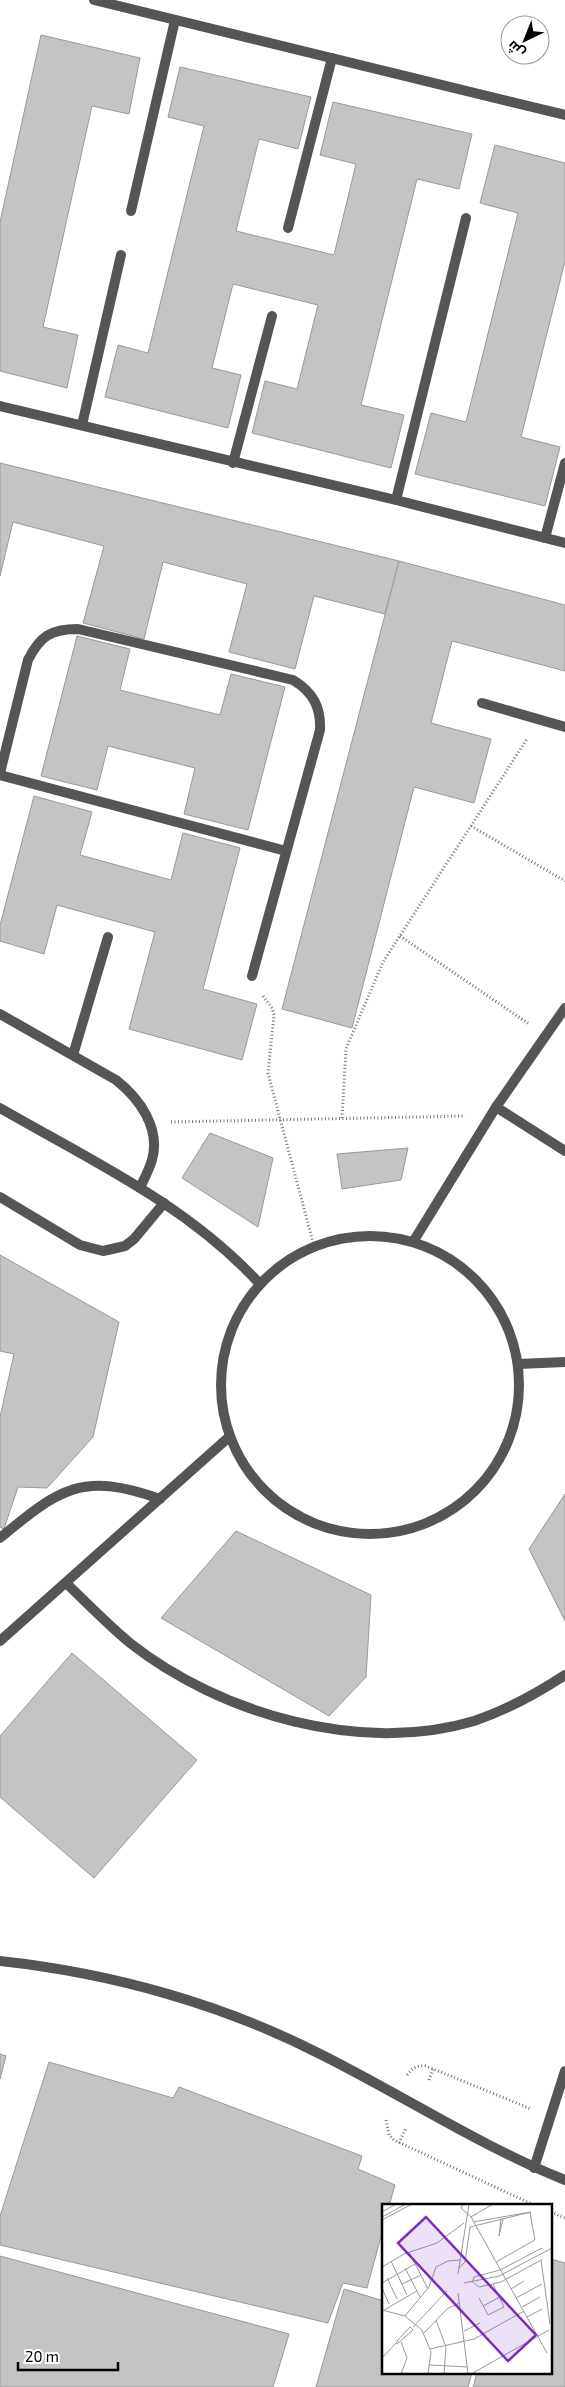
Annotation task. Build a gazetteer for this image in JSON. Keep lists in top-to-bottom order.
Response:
{
  "scale_bar": "20 m",
  "north": "bottom left"
}
